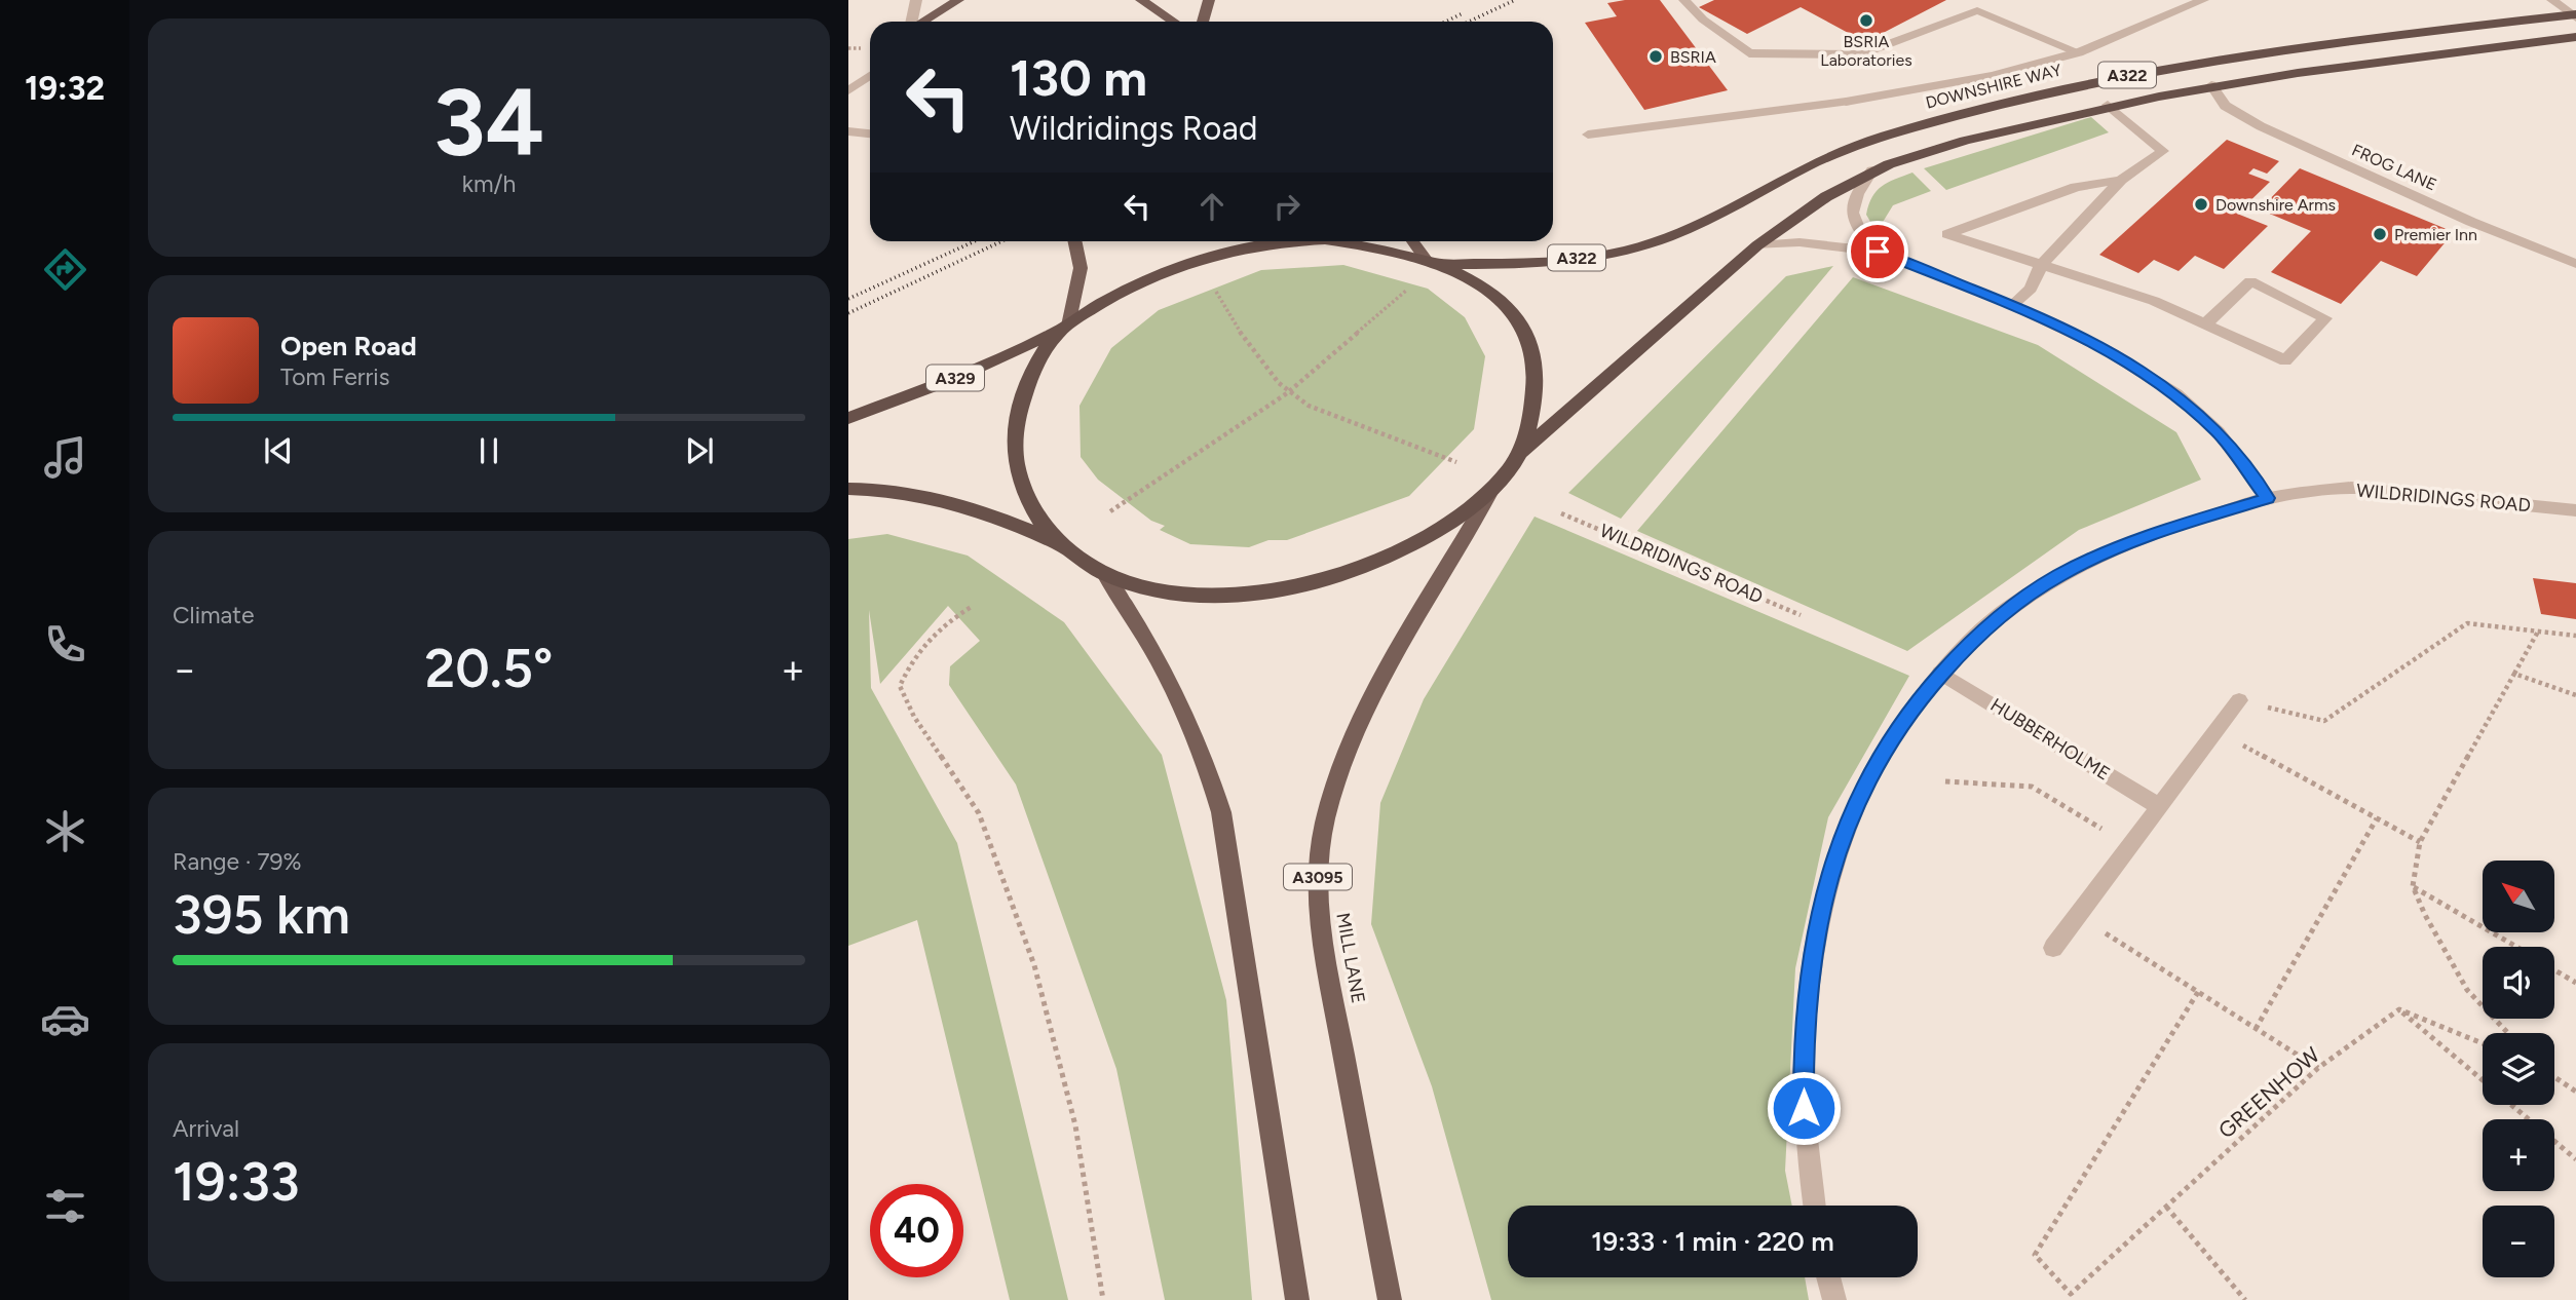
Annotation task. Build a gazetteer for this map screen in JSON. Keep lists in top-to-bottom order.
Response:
{
  "streets": {
    "highway": ["A322", "DOWNSHIRE WAY", "A329"],
    "main road": ["A3095", "MILL LANE"],
    "street": ["FROG LANE", "WILDRIDINGS ROAD", "HUBBERHOLME"],
    "path": ["GREENHOW"]
  },
  "crossings": [
    ["A322", "FROG LANE"],
    ["WILDRIDINGS ROAD", "HUBBERHOLME"]
  ],
  "places": [
    "BSRIA Laboratories",
    "BSRIA",
    "Downshire Arms",
    "Premier Inn"
  ],
  "north": "top left",
  "page": {
    "tabs": "19:32",
    "tile": [
      ["34", "km/h"],
      "Climate",
      ["Range · 79%", "395 km"],
      ["Arrival", "19:33"]
    ],
    "turn": ["130 m", "Wildridings Road"],
    "song": ["Open Road", "Tom Ferris"],
    "heat": ["−", "20.5°", "+"],
    "map_buttons": ["+", "−"],
    "limit": "40",
    "trip": "19:33 · 1 min · 220 m"
  }
}
